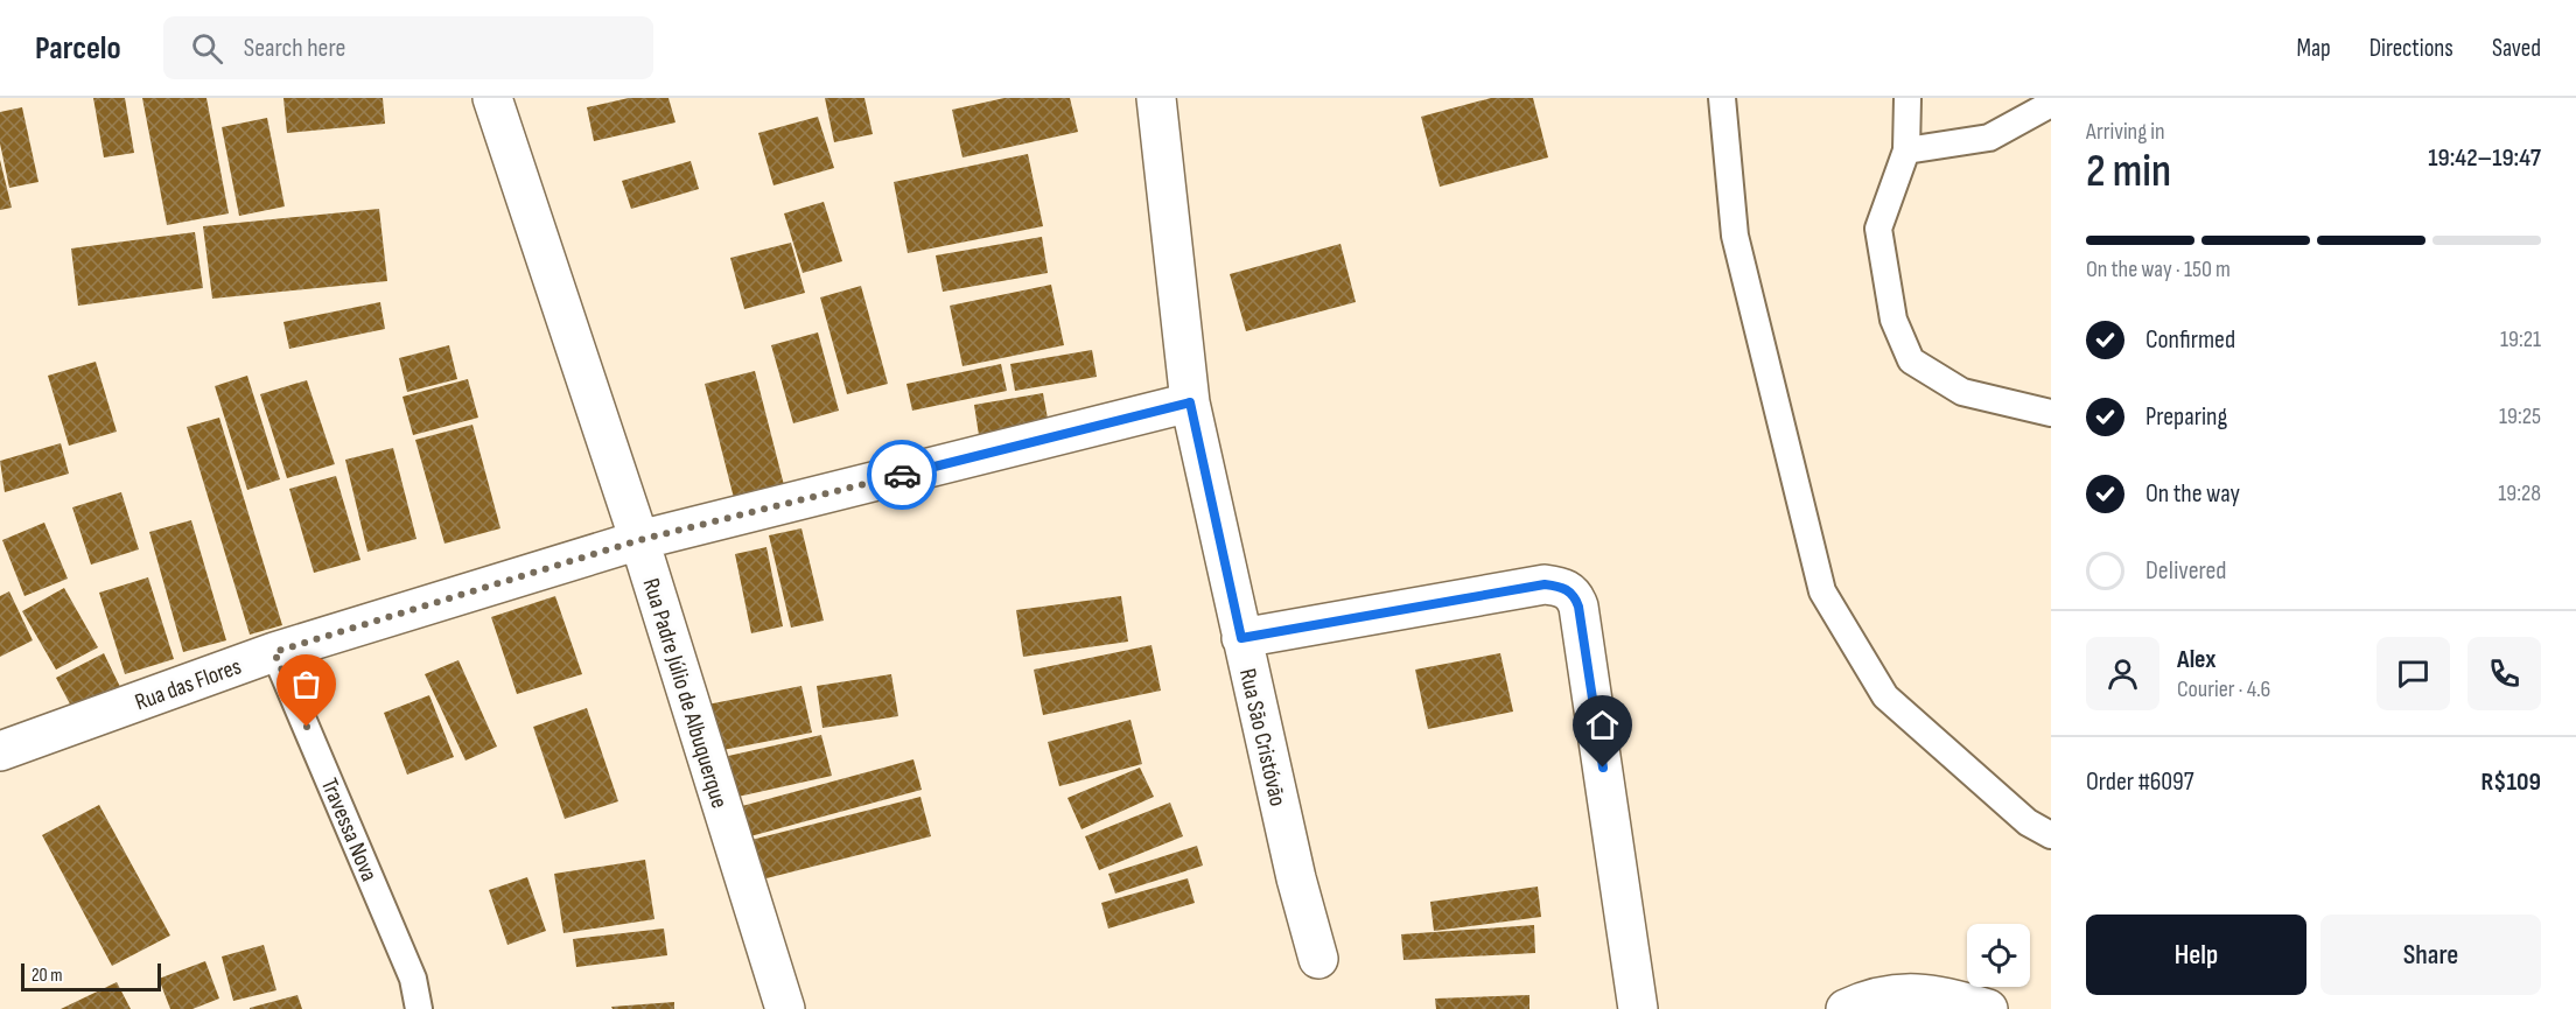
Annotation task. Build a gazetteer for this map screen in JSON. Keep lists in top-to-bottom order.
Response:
{
  "streets": {
    "street": ["Rua das Flores", "Rua Padre Júlio de Albuquerque", "Rua São Cristóvão"],
    "lane": ["Travessa Nova"]
  },
  "crossings": [
    ["Rua das Flores", "Rua Padre Júlio de Albuquerque"],
    ["Rua das Flores", "Rua São Cristóvão"],
    ["Rua das Flores", "Travessa Nova"]
  ],
  "scale_bar": "20 m",
  "page": {
    "header": "Parcelo",
    "search": "Search here",
    "nav": ["Map", "Directions", "Saved"],
    "heading": ["2 min", "Arriving in", "19:42–19:47"],
    "panel": [
      "Alex",
      "Courier · 4.6",
      "Order #6097",
      "R$109"
    ],
    "bar": "On the way · 150 m",
    "list": [
      ["Confirmed", "19:21"],
      ["Preparing", "19:25"],
      ["On the way", "19:28"],
      "Delivered"
    ],
    "buttons": ["Help", "Share"],
    "scale": "20 m"
  }
}
